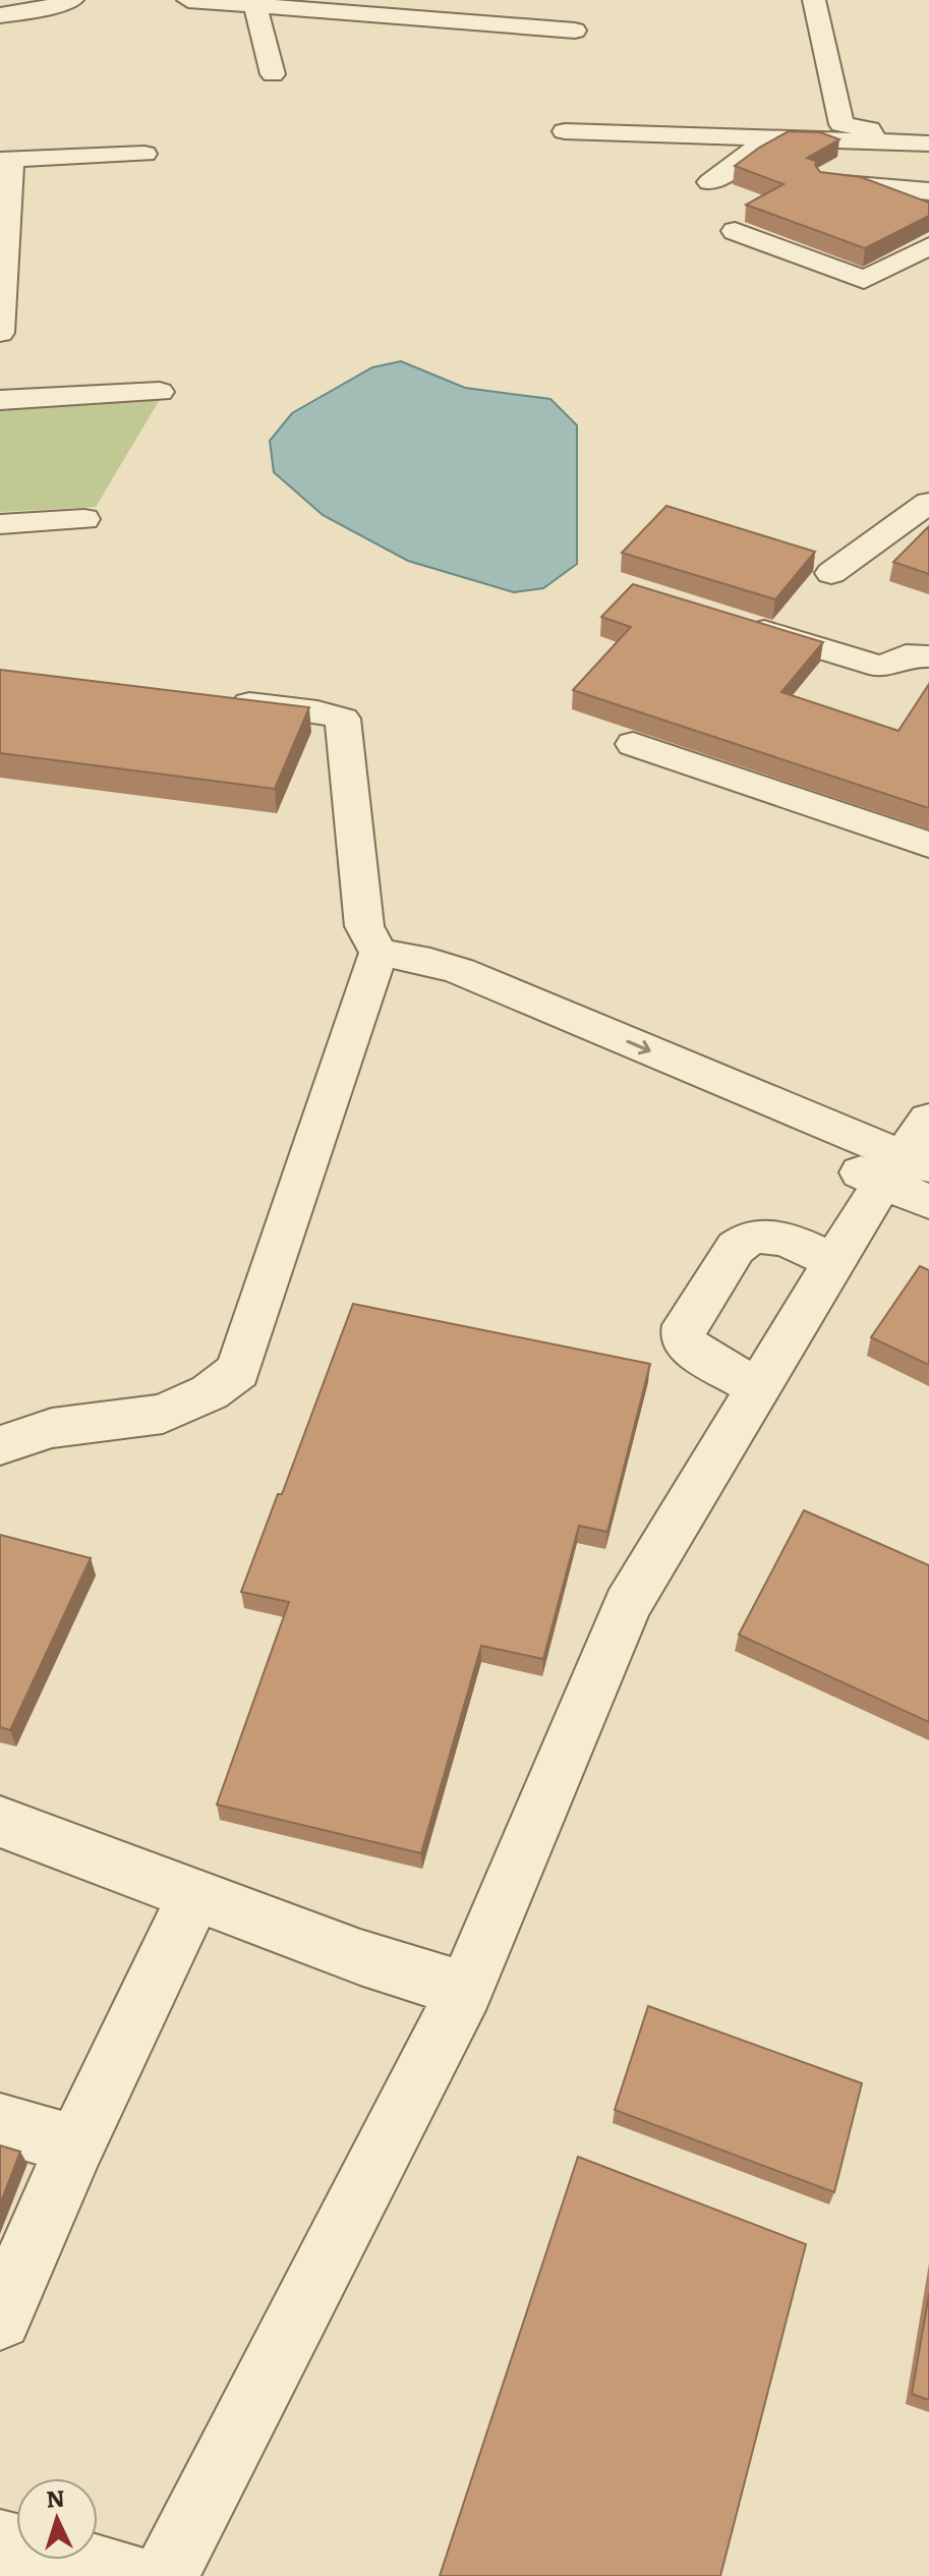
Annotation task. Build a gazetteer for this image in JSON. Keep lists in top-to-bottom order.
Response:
{
  "north": "top"
}
